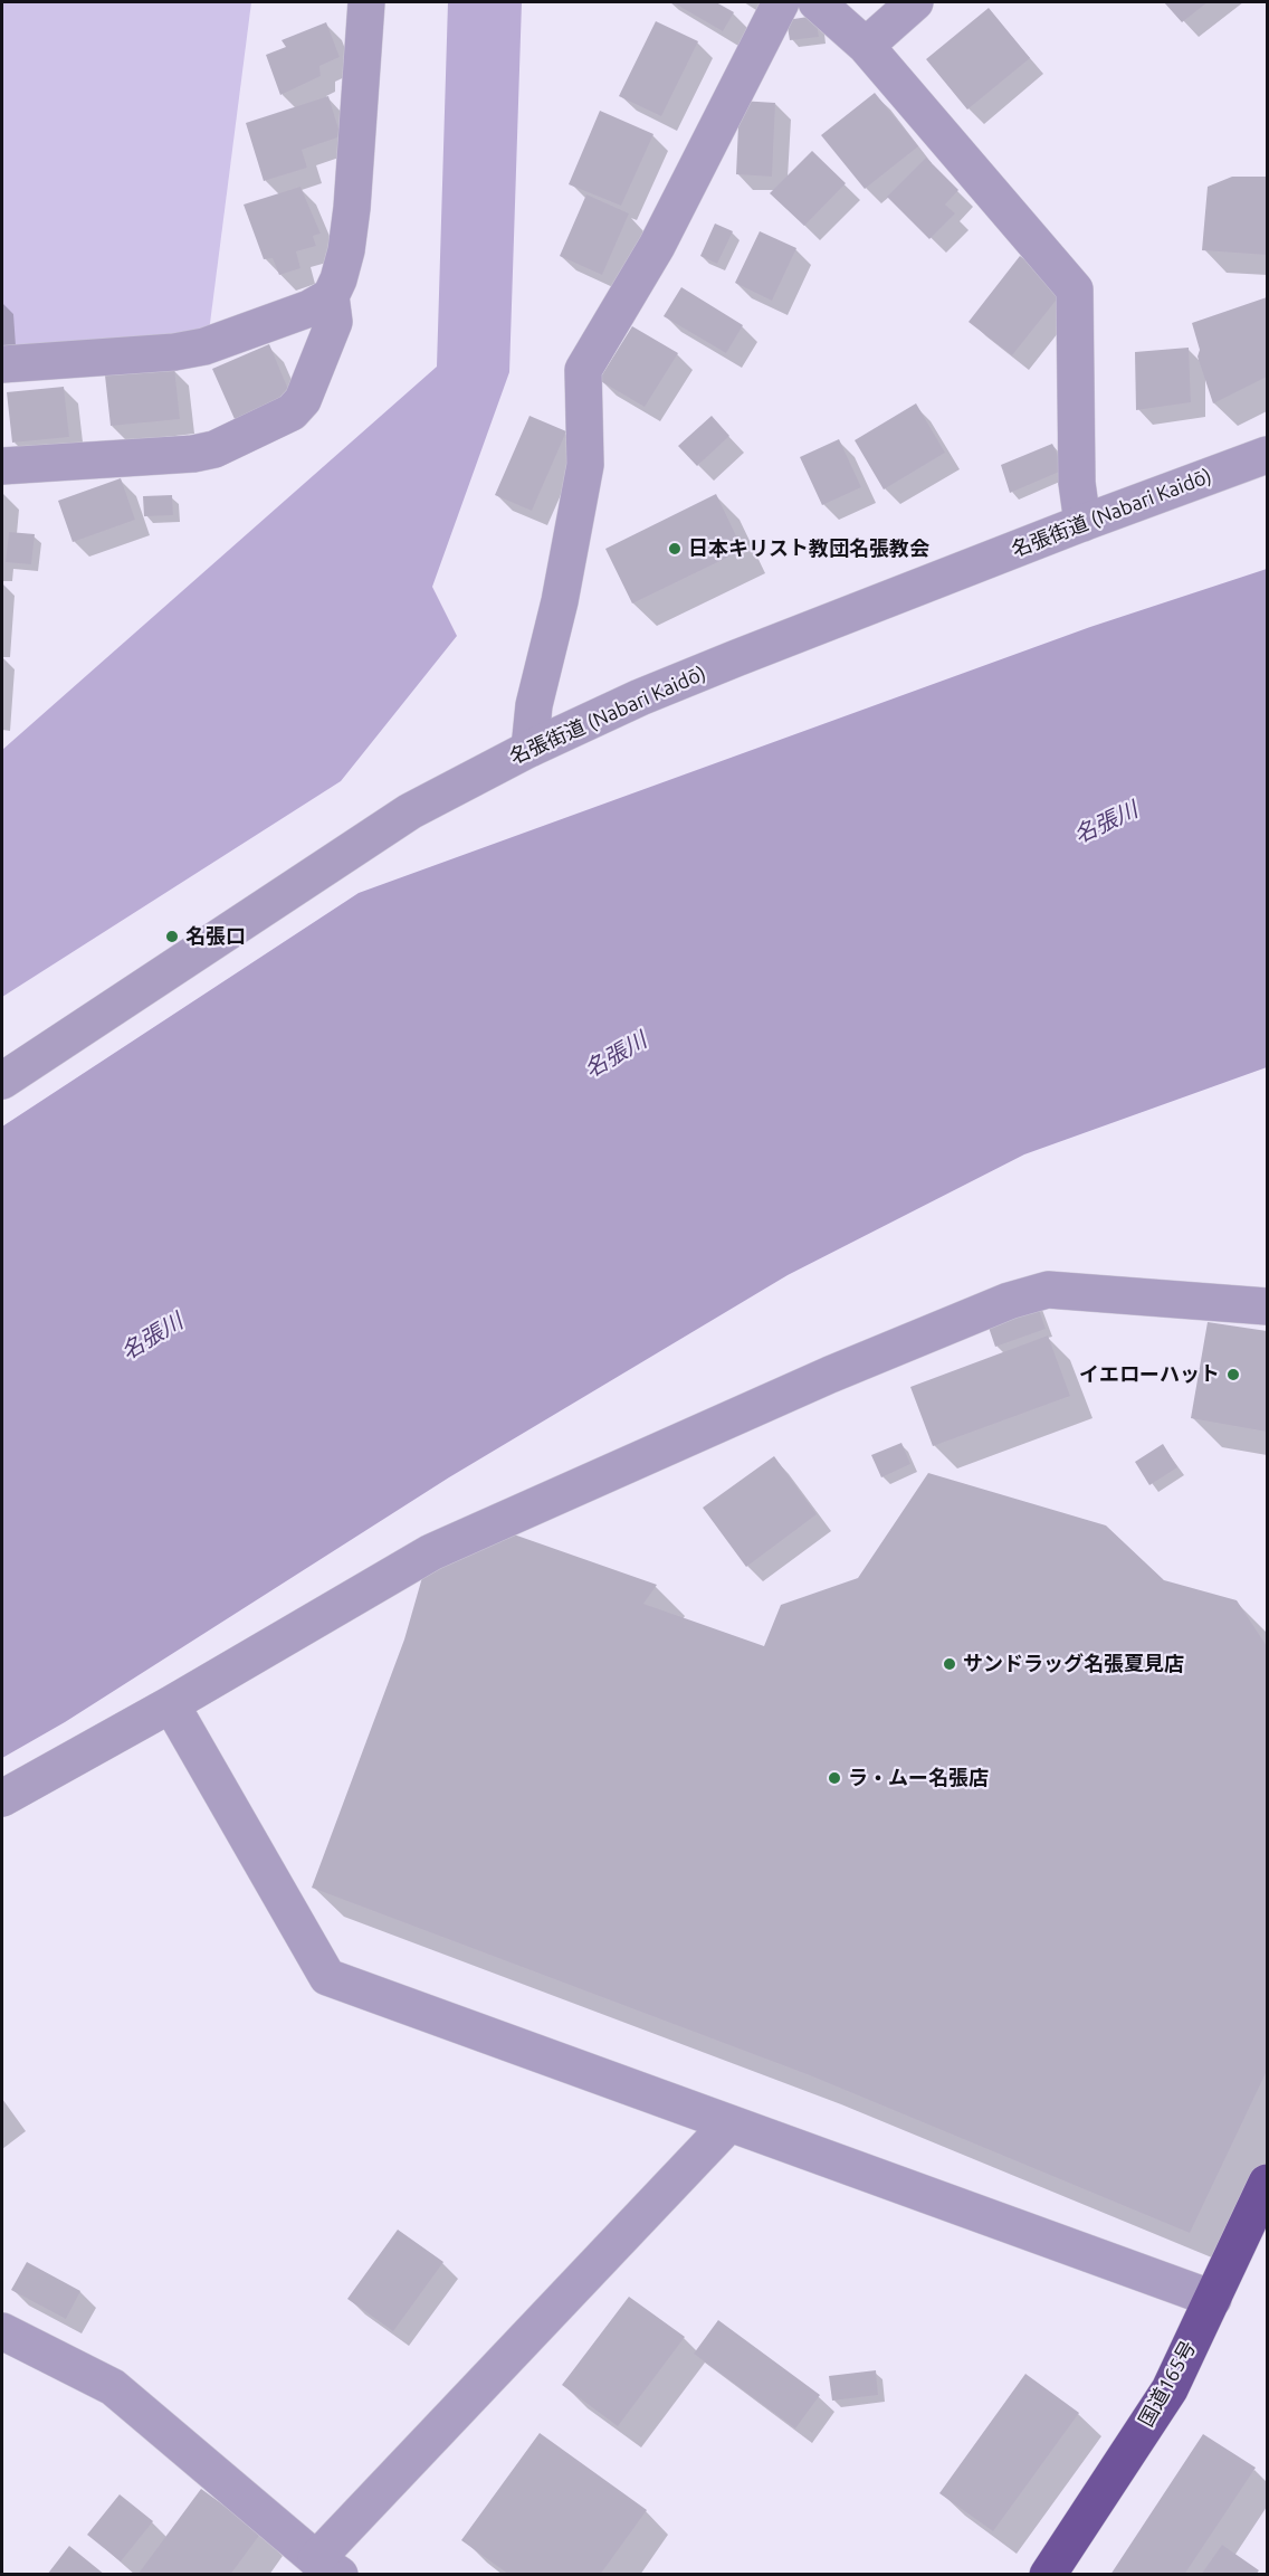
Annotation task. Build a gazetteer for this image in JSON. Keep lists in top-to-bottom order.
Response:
{
  "streets": {
    "highway": ["国道165号"],
    "street": ["名張街道 (Nabari Kaidō)"]
  },
  "water": ["名張川"],
  "places": [
    "日本キリスト教団名張教会",
    "名張口",
    "イエローハット",
    "サンドラッグ名張夏見店",
    "ラ・ムー名張店"
  ]
}
